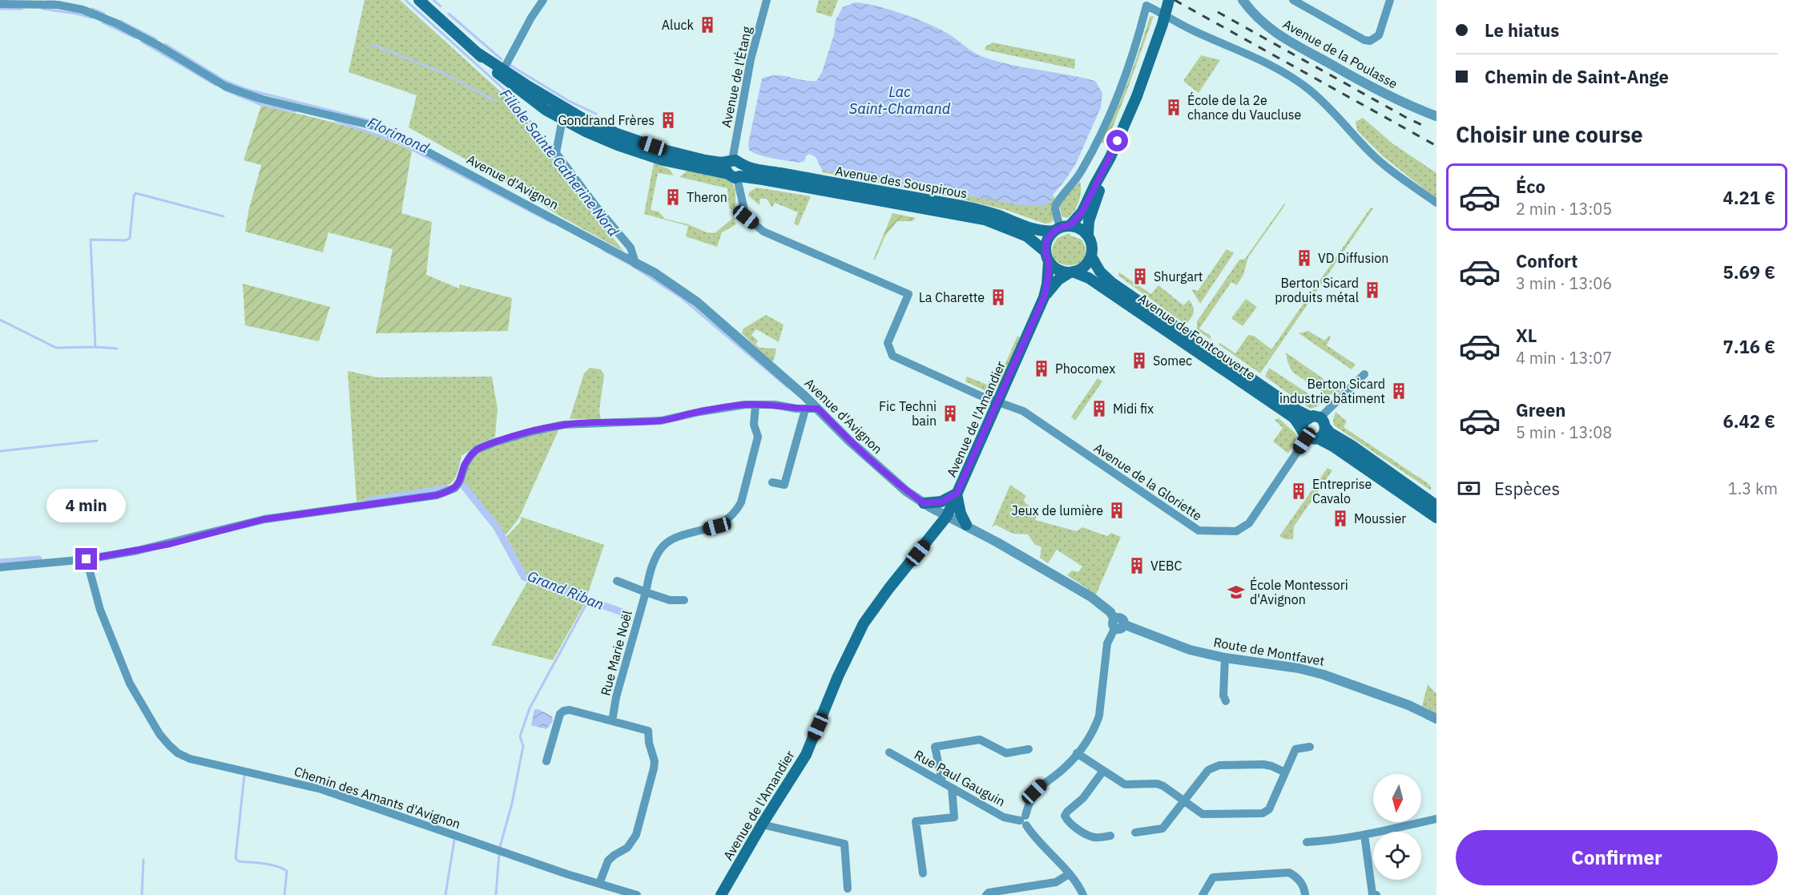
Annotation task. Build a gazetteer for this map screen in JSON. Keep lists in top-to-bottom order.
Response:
{
  "streets": {
    "main road": ["Avenue des Souspirous", "Avenue de Fontcouverte", "Avenue de l'Amandier"],
    "street": [
      "Avenue de la Poulasse",
      "Avenue de l'Étang",
      "Avenue d'Avignon",
      "Avenue de la Gloriette",
      "Route de Montfavet",
      "Rue Marie Noël",
      "Rue Paul Gauguin",
      "Chemin des Amants d'Avignon"
    ]
  },
  "crossings": [
    ["Avenue de l'Étang", "Avenue des Souspirous"],
    ["Avenue de l'Étang", "Avenue de la Gloriette"],
    ["Avenue d'Avignon", "Avenue de l'Amandier"],
    ["Avenue d'Avignon", "Route de Montfavet"],
    ["Avenue des Souspirous", "Avenue de Fontcouverte"],
    ["Avenue des Souspirous", "Avenue de l'Amandier"],
    ["Avenue des Souspirous", "Avenue de la Gloriette"],
    ["Avenue de Fontcouverte", "Avenue de l'Amandier"],
    ["Avenue de Fontcouverte", "Avenue de la Gloriette"],
    ["Avenue de l'Amandier", "Avenue de la Gloriette"],
    ["Avenue de l'Amandier", "Route de Montfavet"]
  ],
  "water": [
    "Lac Saint-Chamand",
    "Florimond",
    "Filiole Sainte Catherine Nord",
    "Grand Riban"
  ],
  "places": {
    "building": [
      "Aluck",
      "École de la 2e chance du Vaucluse",
      "Gondrand Frères",
      "Theron",
      "VD Diffusion",
      "Shurgart",
      "Berton Sicard produits métal",
      "La Charette",
      "Somec",
      "Phocomex",
      "Berton Sicard industrie bâtiment",
      "Midi fix",
      "Fic Techni bain",
      "Entreprise Cavalo",
      "Jeux de lumière",
      "Moussier",
      "VEBC"
    ],
    "school or university": ["École Montessori d'Avignon"]
  },
  "north": "bottom",
  "page": {
    "banner": ["Le hiatus", "Chemin de Saint-Ange"],
    "heading": "Choisir une course",
    "list": [
      {
        "name": "Éco",
        "note": "2 min · 13:05",
        "value": "4.21 €"
      },
      {
        "name": "Confort",
        "note": "3 min · 13:06",
        "value": "5.69 €"
      },
      {
        "name": "XL",
        "note": "4 min · 13:07",
        "value": "7.16 €"
      },
      {
        "name": "Green",
        "note": "5 min · 13:08",
        "value": "6.42 €"
      }
    ],
    "pay": ["Espèces", "1.3 km"],
    "bubble": "4 min",
    "buttons": "Confirmer"
  }
}
